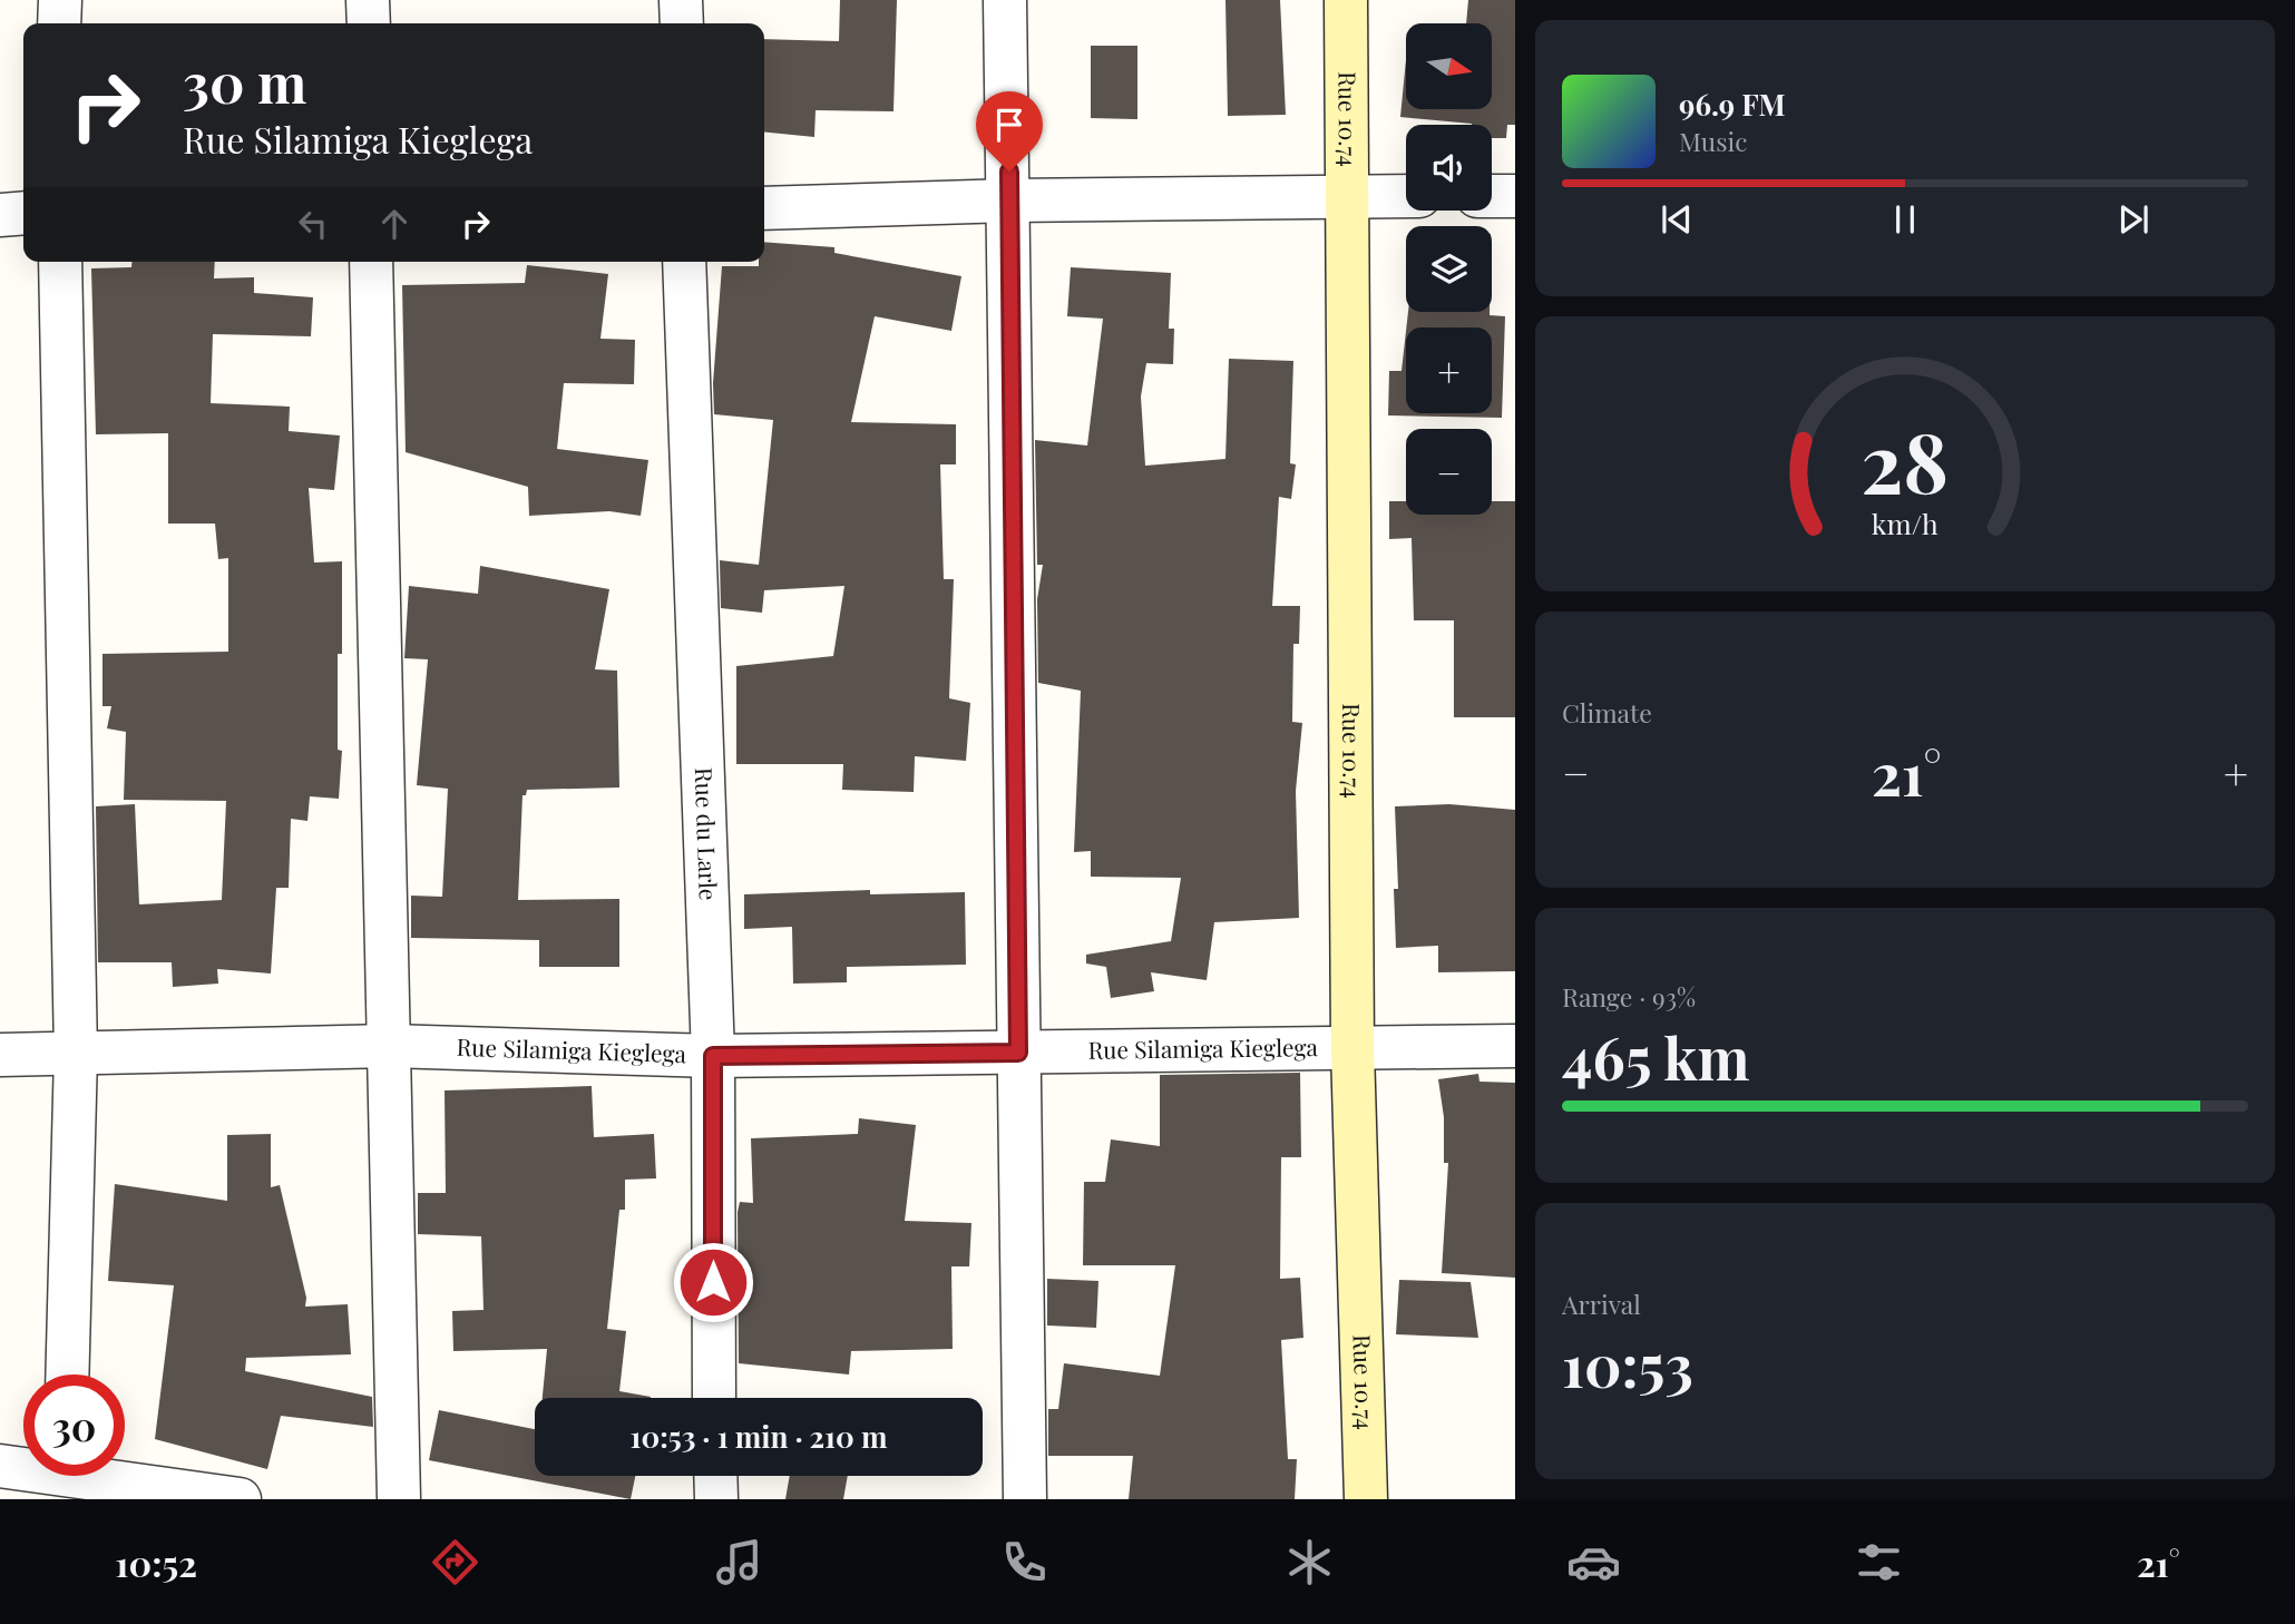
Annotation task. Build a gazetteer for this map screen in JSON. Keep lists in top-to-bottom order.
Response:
{
  "streets": {
    "main road": ["Rue 10.74"],
    "street": ["Rue du Larle", "Rue Silamiga Kieglega"]
  },
  "crossings": [
    ["Rue 10.74", "Rue Silamiga Kieglega"],
    ["Rue du Larle", "Rue Silamiga Kieglega"]
  ],
  "north": "right",
  "page": {
    "map_buttons": ["+", "−"],
    "turn": ["30 m", "Rue Silamiga Kieglega"],
    "song": ["96.9 FM", "Music"],
    "tile": [
      "Climate",
      ["Range · 93%", "465 km"],
      ["Arrival", "10:53"]
    ],
    "heat": ["−", "21°", "+"],
    "limit": "30",
    "trip": "10:53 · 1 min · 210 m",
    "tabs": ["10:52", "21°"],
    "gauge": ["28", "km/h"]
  }
}
